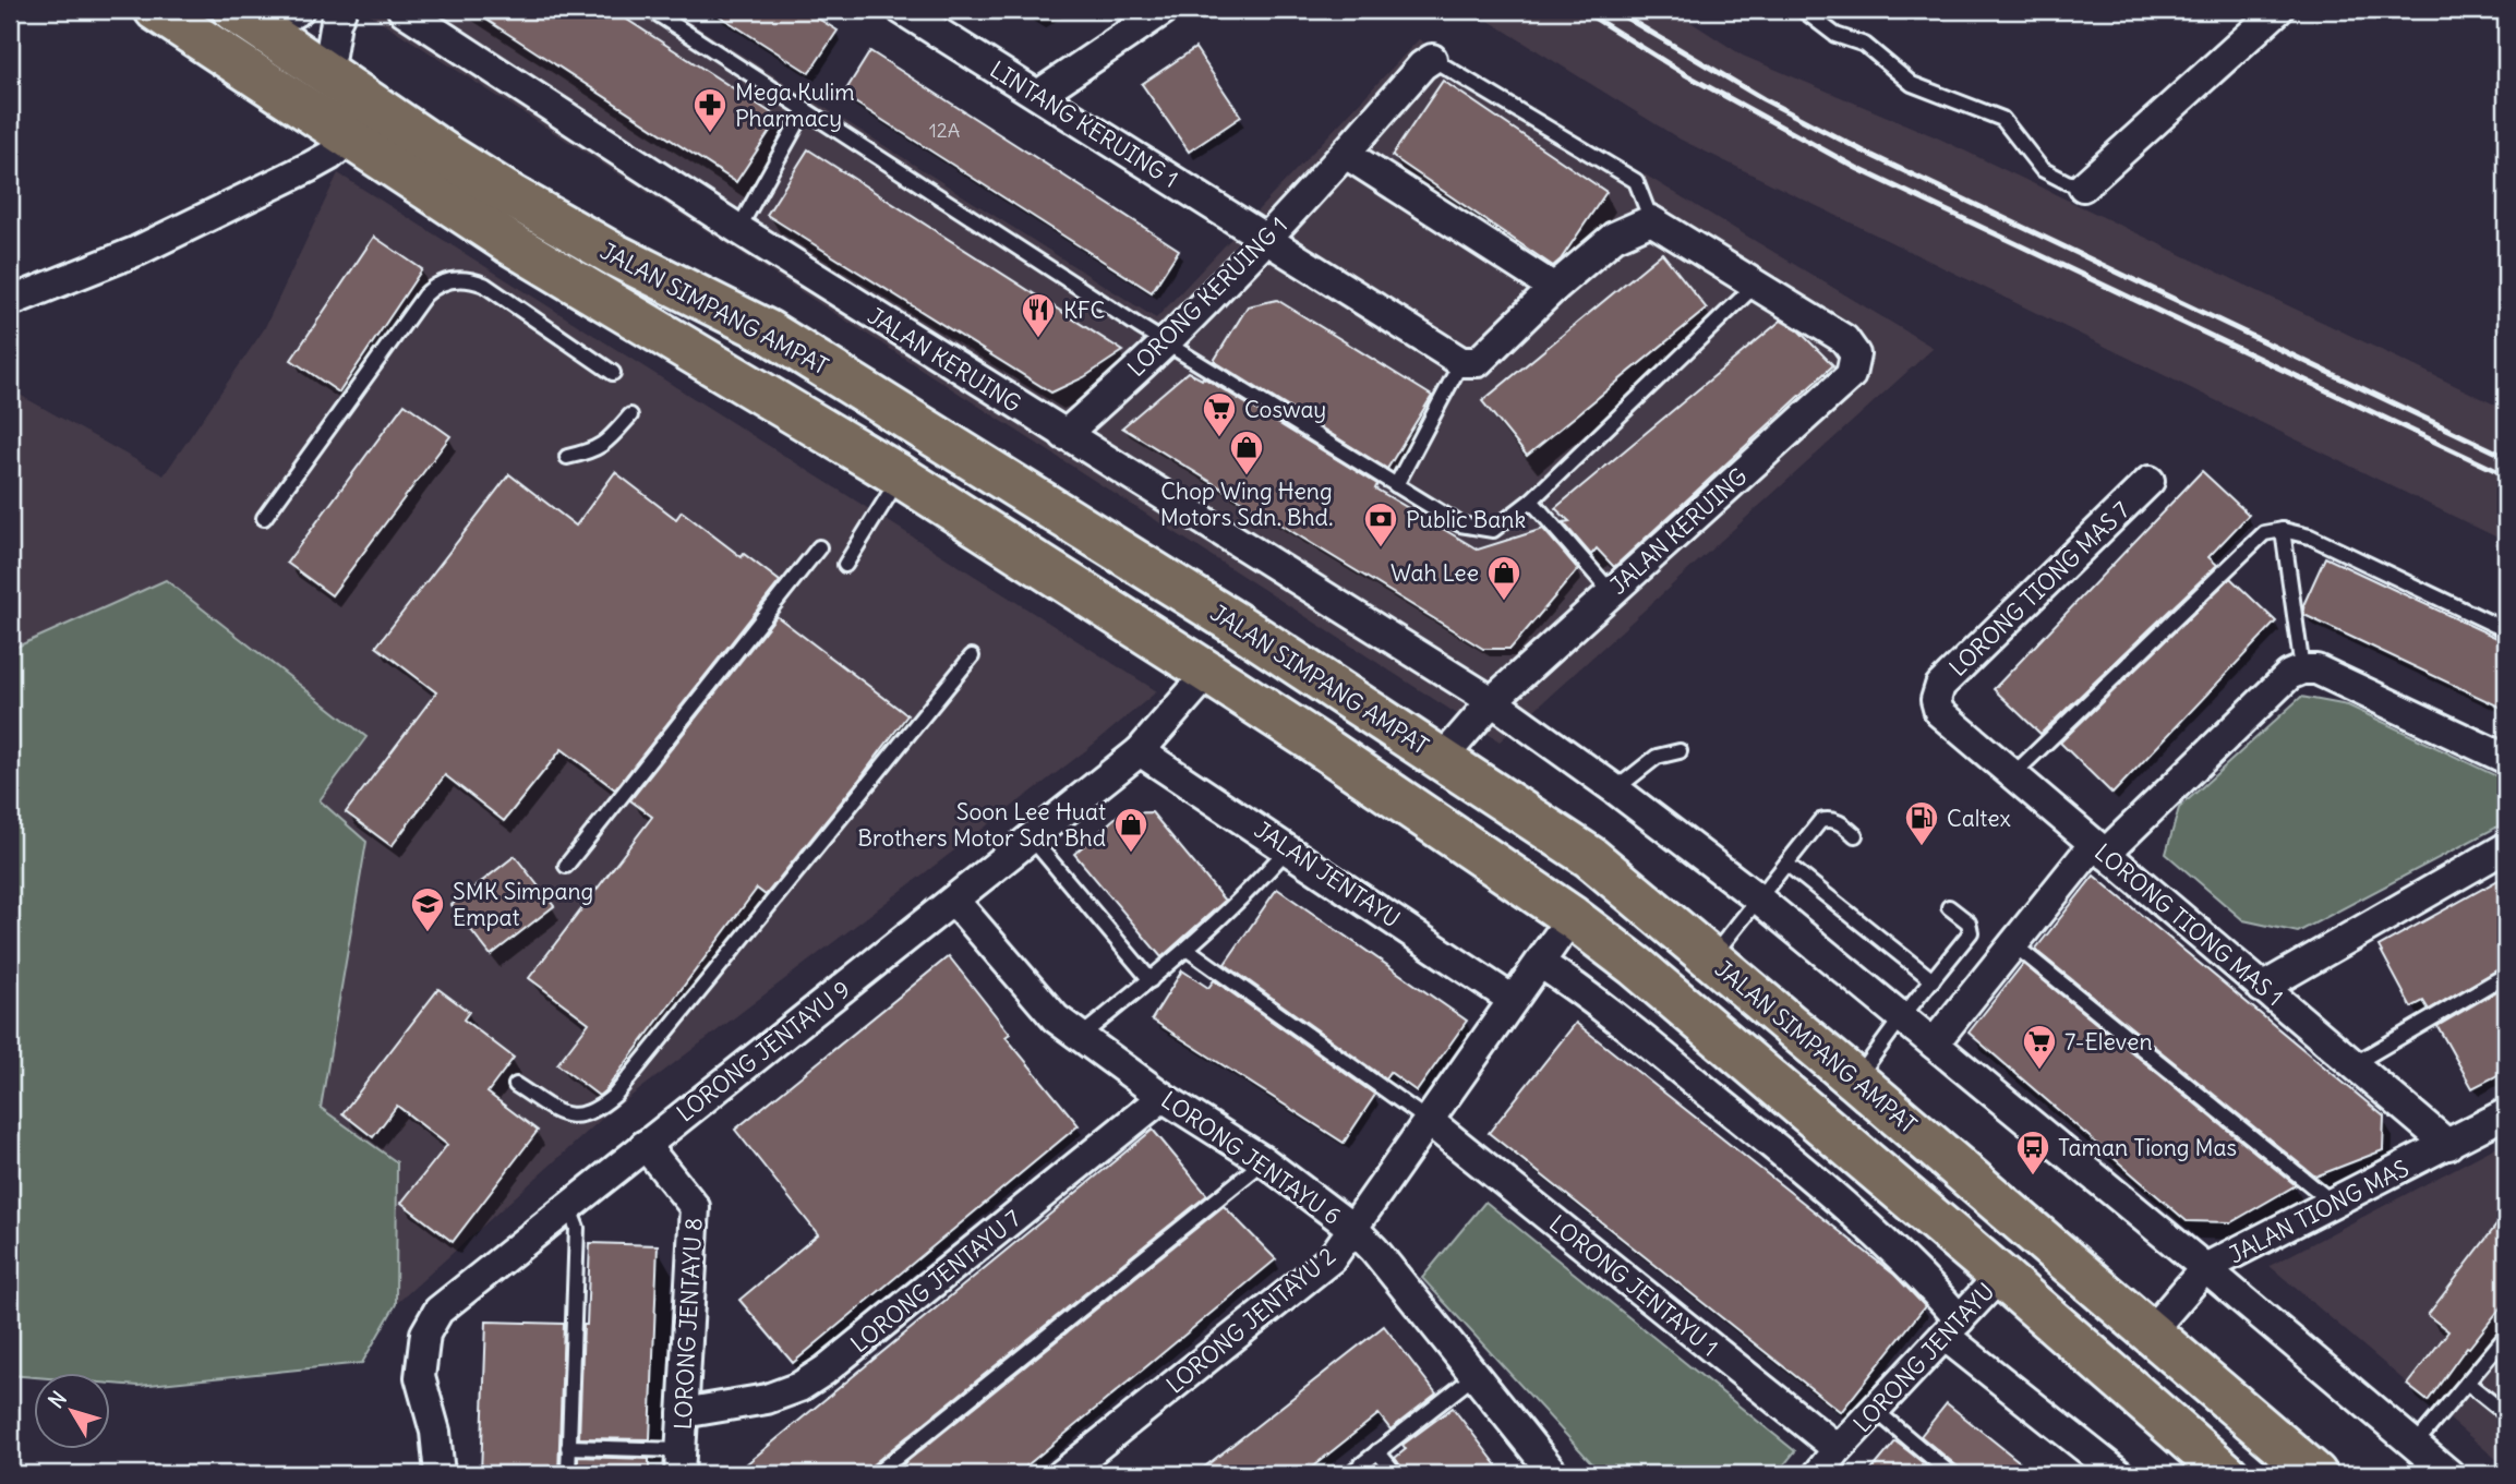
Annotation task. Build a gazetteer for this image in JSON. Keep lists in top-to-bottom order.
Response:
{
  "streets": {
    "highway": ["JALAN SIMPANG AMPAT"],
    "street": [
      "LINTANG KERUING 1",
      "LORONG KERUING 1",
      "JALAN KERUING",
      "LORONG TIONG MAS 7",
      "JALAN JENTAYU",
      "LORONG TIONG MAS 1",
      "LORONG JENTAYU 9",
      "LORONG JENTAYU 6",
      "JALAN TIONG MAS",
      "LORONG JENTAYU 7",
      "LORONG JENTAYU 1",
      "LORONG JENTAYU 2",
      "LORONG JENTAYU 8",
      "LORONG JENTAYU"
    ]
  },
  "crossings": [
    ["LINTANG KERUING 1", "LORONG KERUING 1"],
    ["LORONG KERUING 1", "JALAN KERUING"],
    ["JALAN SIMPANG AMPAT", "JALAN KERUING"],
    ["JALAN SIMPANG AMPAT", "LORONG JENTAYU 9"],
    ["JALAN SIMPANG AMPAT", "JALAN TIONG MAS"],
    ["JALAN SIMPANG AMPAT", "LORONG JENTAYU 2"],
    ["JALAN SIMPANG AMPAT", "LORONG JENTAYU"],
    ["JALAN KERUING", "JALAN TIONG MAS"],
    ["LORONG TIONG MAS 7", "LORONG TIONG MAS 1"],
    ["JALAN JENTAYU", "LORONG JENTAYU 9"],
    ["JALAN JENTAYU", "LORONG JENTAYU 2"],
    ["LORONG TIONG MAS 1", "JALAN TIONG MAS"],
    ["LORONG JENTAYU 9", "LORONG JENTAYU 6"],
    ["LORONG JENTAYU 9", "LORONG JENTAYU 8"],
    ["LORONG JENTAYU 6", "LORONG JENTAYU 7"],
    ["LORONG JENTAYU 6", "LORONG JENTAYU 2"],
    ["LORONG JENTAYU 7", "LORONG JENTAYU 8"],
    ["LORONG JENTAYU 1", "LORONG JENTAYU 2"],
    ["LORONG JENTAYU 1", "LORONG JENTAYU"]
  ],
  "places": {
    "pharmacy": ["Mega Kulim Pharmacy"],
    "restaurant": ["KFC"],
    "supermarket": ["Cosway", "7-Eleven"],
    "shop": ["Chop Wing Heng Motors Sdn. Bhd.", "Wah Lee", "Soon Lee Huat Brothers Motor Sdn Bhd"],
    "bank": ["Public Bank"],
    "fuel station": ["Caltex"],
    "school or university": ["SMK Simpang Empat"],
    "bus stop": ["Taman Tiong Mas"]
  },
  "house_numbers": ["12A"],
  "north": "top left"
}
